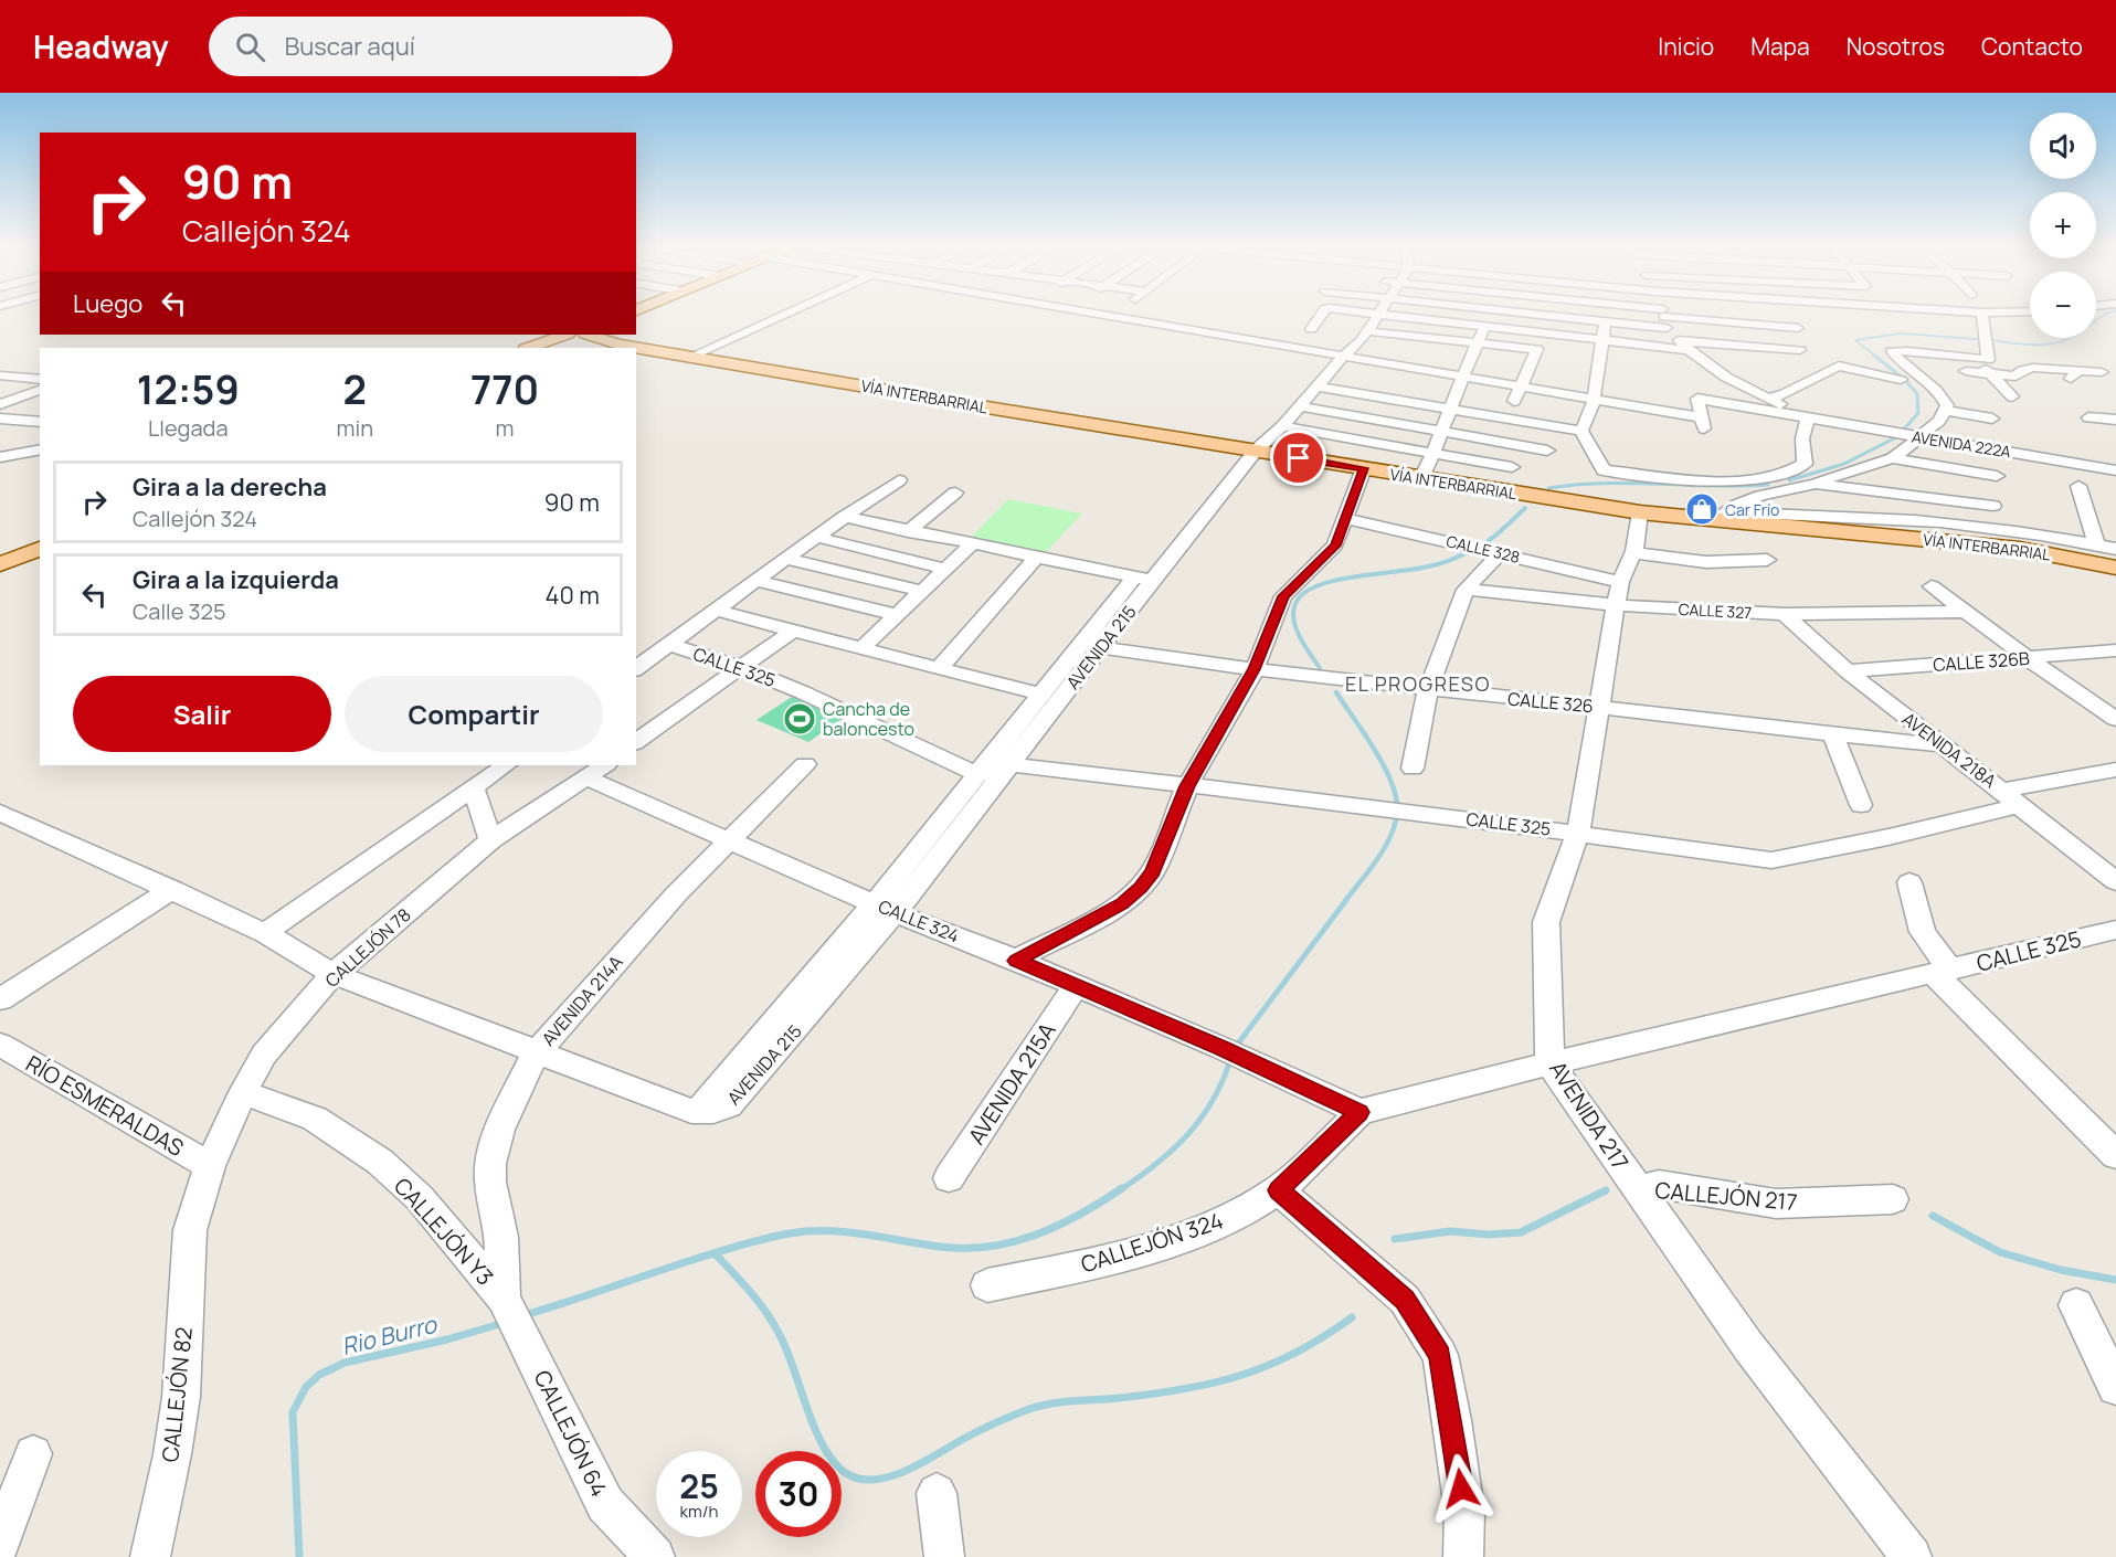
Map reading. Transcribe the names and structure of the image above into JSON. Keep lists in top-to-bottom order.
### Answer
{
  "streets": {
    "main road": ["VÍA INTERBARRIAL"],
    "street": [
      "AVENIDA 222A",
      "CALLE 328",
      "CALLE 327",
      "AVENIDA 215",
      "CALLE 326B",
      "CALLE 325",
      "CALLE 326",
      "AVENIDA 218A",
      "CALLE 324",
      "CALLEJÓN 78",
      "AVENIDA 214A",
      "AVENIDA 215A",
      "RÍO ESMERALDAS",
      "AVENIDA 217",
      "CALLEJÓN 217",
      "CALLEJÓN Y3",
      "CALLEJÓN 324",
      "CALLEJÓN 82",
      "CALLEJÓN 64"
    ]
  },
  "crossings": [
    ["VÍA INTERBARRIAL", "AVENIDA 215"],
    ["VÍA INTERBARRIAL", "AVENIDA 217"],
    ["CALLE 328", "AVENIDA 217"],
    ["CALLE 327", "AVENIDA 218A"],
    ["CALLE 327", "AVENIDA 217"],
    ["AVENIDA 215", "CALLE 325"],
    ["AVENIDA 215", "CALLE 326"],
    ["AVENIDA 215", "CALLE 324"],
    ["AVENIDA 215", "AVENIDA 214A"],
    ["CALLE 326B", "AVENIDA 218A"],
    ["CALLE 325", "AVENIDA 218A"],
    ["CALLE 325", "CALLE 324"],
    ["CALLE 325", "AVENIDA 217"],
    ["CALLE 325", "CALLEJÓN 324"],
    ["CALLE 326", "AVENIDA 218A"],
    ["CALLE 326", "AVENIDA 217"],
    ["CALLE 324", "CALLEJÓN 78"],
    ["CALLE 324", "AVENIDA 214A"],
    ["CALLE 324", "AVENIDA 215A"],
    ["CALLE 324", "CALLEJÓN 324"],
    ["CALLEJÓN 78", "RÍO ESMERALDAS"],
    ["CALLEJÓN 78", "CALLEJÓN Y3"],
    ["CALLEJÓN 78", "CALLEJÓN 82"],
    ["AVENIDA 214A", "CALLEJÓN Y3"],
    ["AVENIDA 214A", "CALLEJÓN 64"],
    ["AVENIDA 217", "CALLEJÓN 217"],
    ["CALLEJÓN Y3", "CALLEJÓN 64"]
  ],
  "districts": ["EL PROGRESO"],
  "water": ["Rio Burro"],
  "places": {
    "shop": ["Car Frío"],
    "sports": ["Cancha de baloncesto"]
  },
  "page": {
    "header": "Headway",
    "search": "Buscar aquí",
    "nav": [
      "Inicio",
      "Mapa",
      "Nosotros",
      "Contacto"
    ],
    "map_buttons": ["+", "−"],
    "turn": ["90 m", "Callejón 324"],
    "then": "Luego",
    "eta": [
      "12:59",
      "Llegada",
      "2",
      "min",
      "770",
      "m"
    ],
    "list": [
      {
        "name": "Gira a la derecha",
        "note": "Callejón 324",
        "value": "90 m"
      },
      {
        "name": "Gira a la izquierda",
        "note": "Calle 325",
        "value": "40 m"
      }
    ],
    "buttons": ["Salir", "Compartir"],
    "speed": "25 km/h",
    "limit": "30"
  }
}
